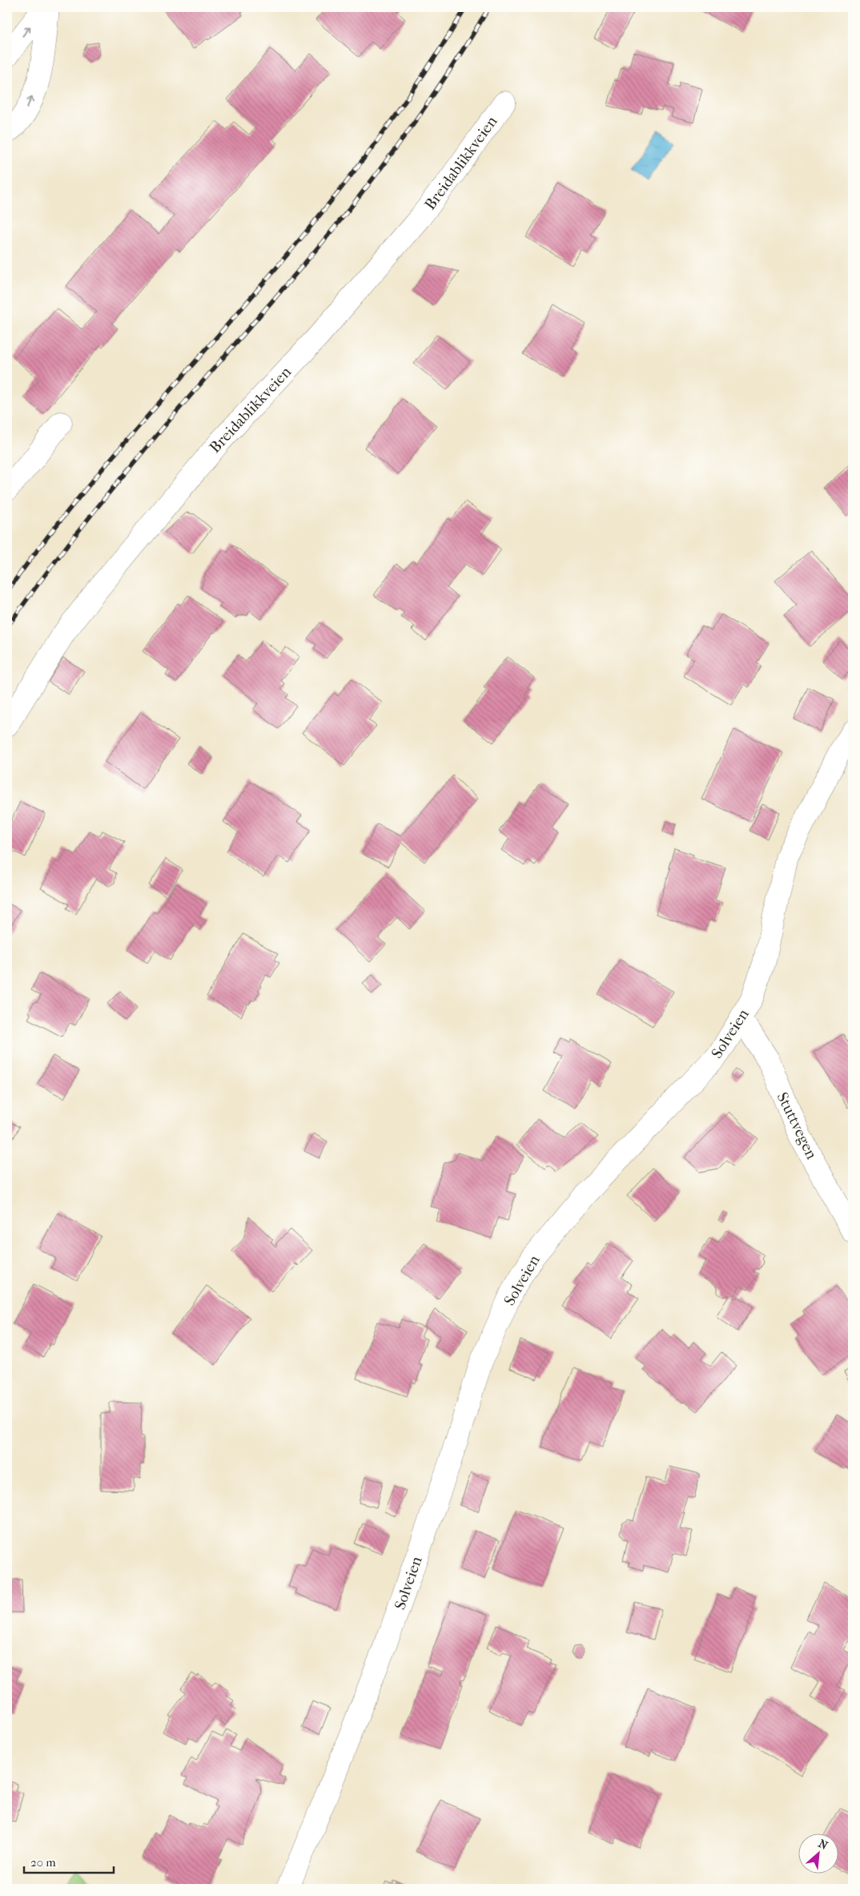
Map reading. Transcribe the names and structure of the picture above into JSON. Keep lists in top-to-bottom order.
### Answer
{
  "streets": {
    "main road": ["Breidablikkveien", "Solveien", "Stuttvegen"]
  },
  "crossings": [
    ["Solveien", "Stuttvegen"]
  ],
  "scale_bar": "20 m",
  "north": "top right"
}
